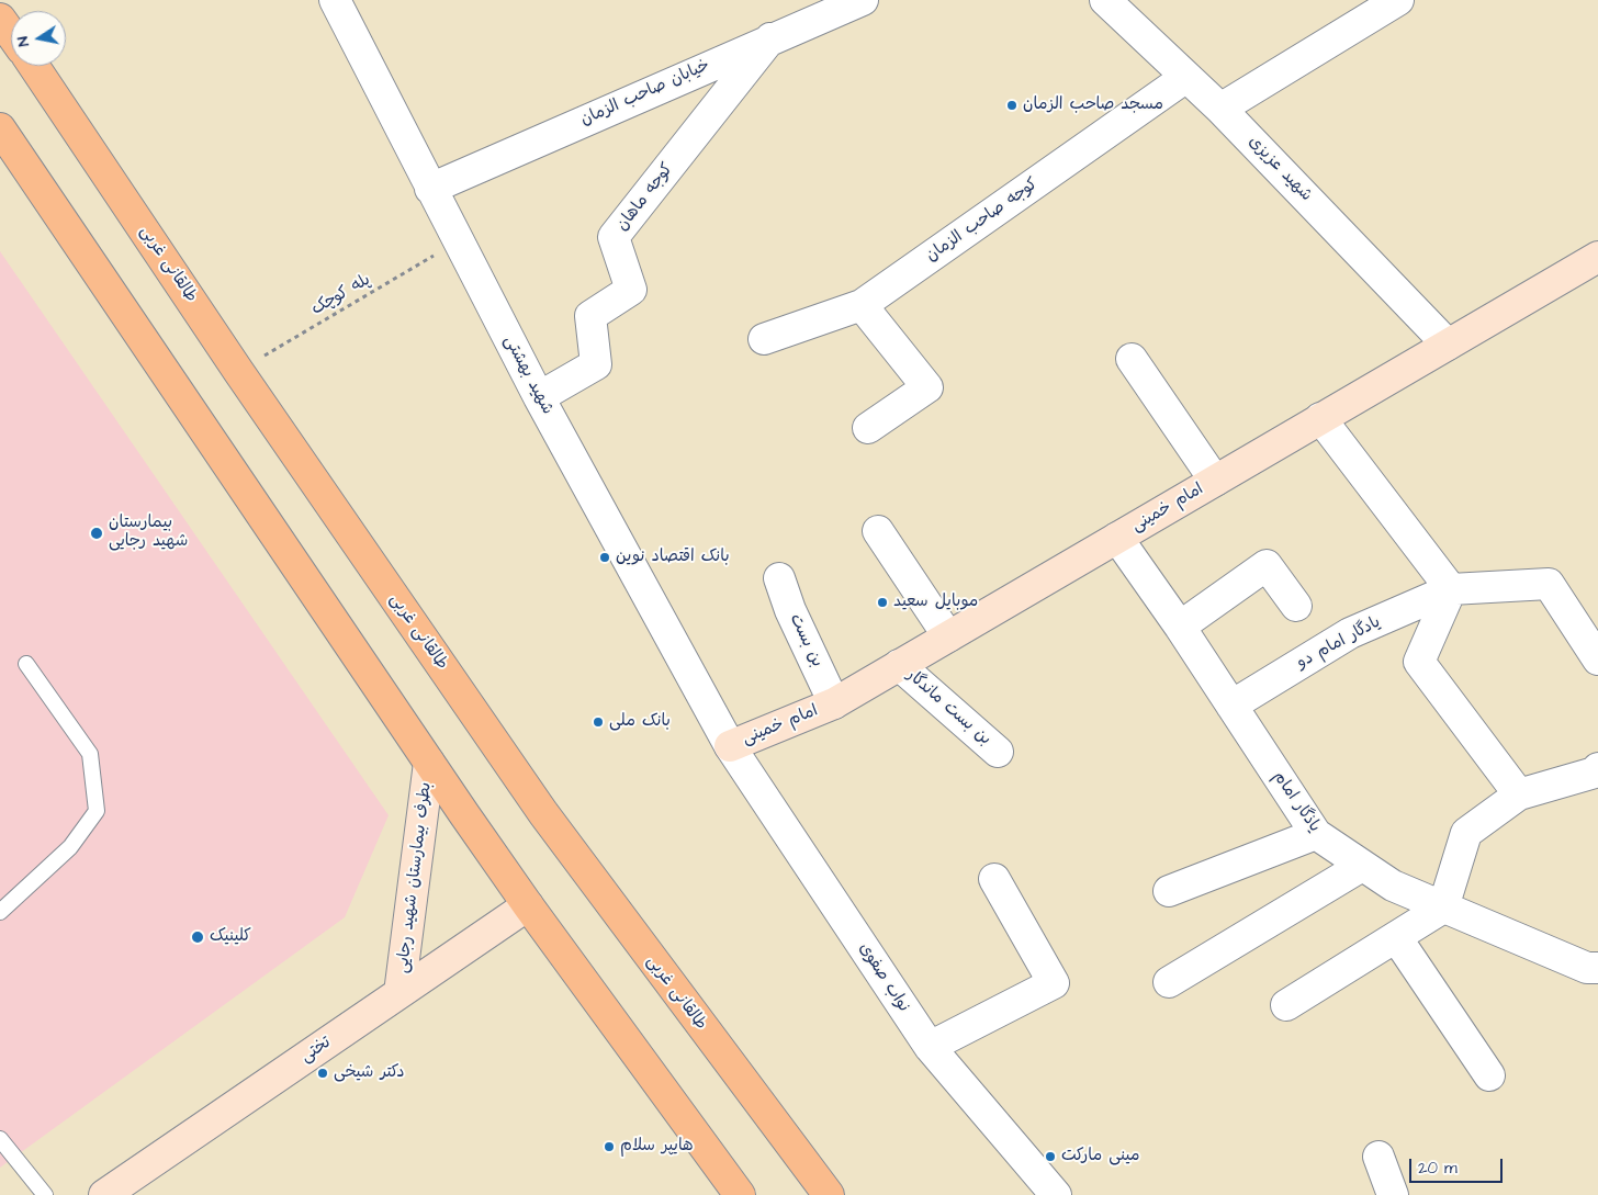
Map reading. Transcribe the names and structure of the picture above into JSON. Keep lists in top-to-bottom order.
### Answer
{
  "streets": {
    "main road": ["طالقانی غربی"],
    "street": [
      "خیابان صاحب الزمان",
      "شهید عزیزی",
      "کوجه ماهان",
      "کوجه صاحب الزمان",
      "شهید بهشتی",
      "امام خمینی",
      "بن بست",
      "یادگار امام دو",
      "بن بست ماندگار",
      "یاذگار امام",
      "بطرف بیمارستان شهید رجایی",
      "نواب صفوی",
      "تختی"
    ],
    "path": ["پله کوچک"]
  },
  "crossings": [
    ["خیابان صاحب الزمان", "کوجه ماهان"],
    ["خیابان صاحب الزمان", "شهید بهشتی"],
    ["شهید عزیزی", "کوجه صاحب الزمان"],
    ["شهید عزیزی", "امام خمینی"],
    ["کوجه ماهان", "شهید بهشتی"],
    ["طالقانی غربی", "پله کوچک"],
    ["پله کوچک", "شهید بهشتی"],
    ["شهید بهشتی", "امام خمینی"],
    ["شهید بهشتی", "نواب صفوی"],
    ["امام خمینی", "بن بست"],
    ["امام خمینی", "بن بست ماندگار"],
    ["امام خمینی", "یاذگار امام"],
    ["امام خمینی", "نواب صفوی"],
    ["یادگار امام دو", "یاذگار امام"],
    ["بطرف بیمارستان شهید رجایی", "تختی"]
  ],
  "places": [
    "مسجد صاحب الزمان",
    "بیمارستان شهید رجایی",
    "بانک اقتصاد نوین",
    "موبایل سعید",
    "بانک ملی",
    "کلینیک",
    "دکتر شیخی",
    "هایپر سلام",
    "مینی مارکت"
  ],
  "scale_bar": "20 m",
  "north": "left"
}
